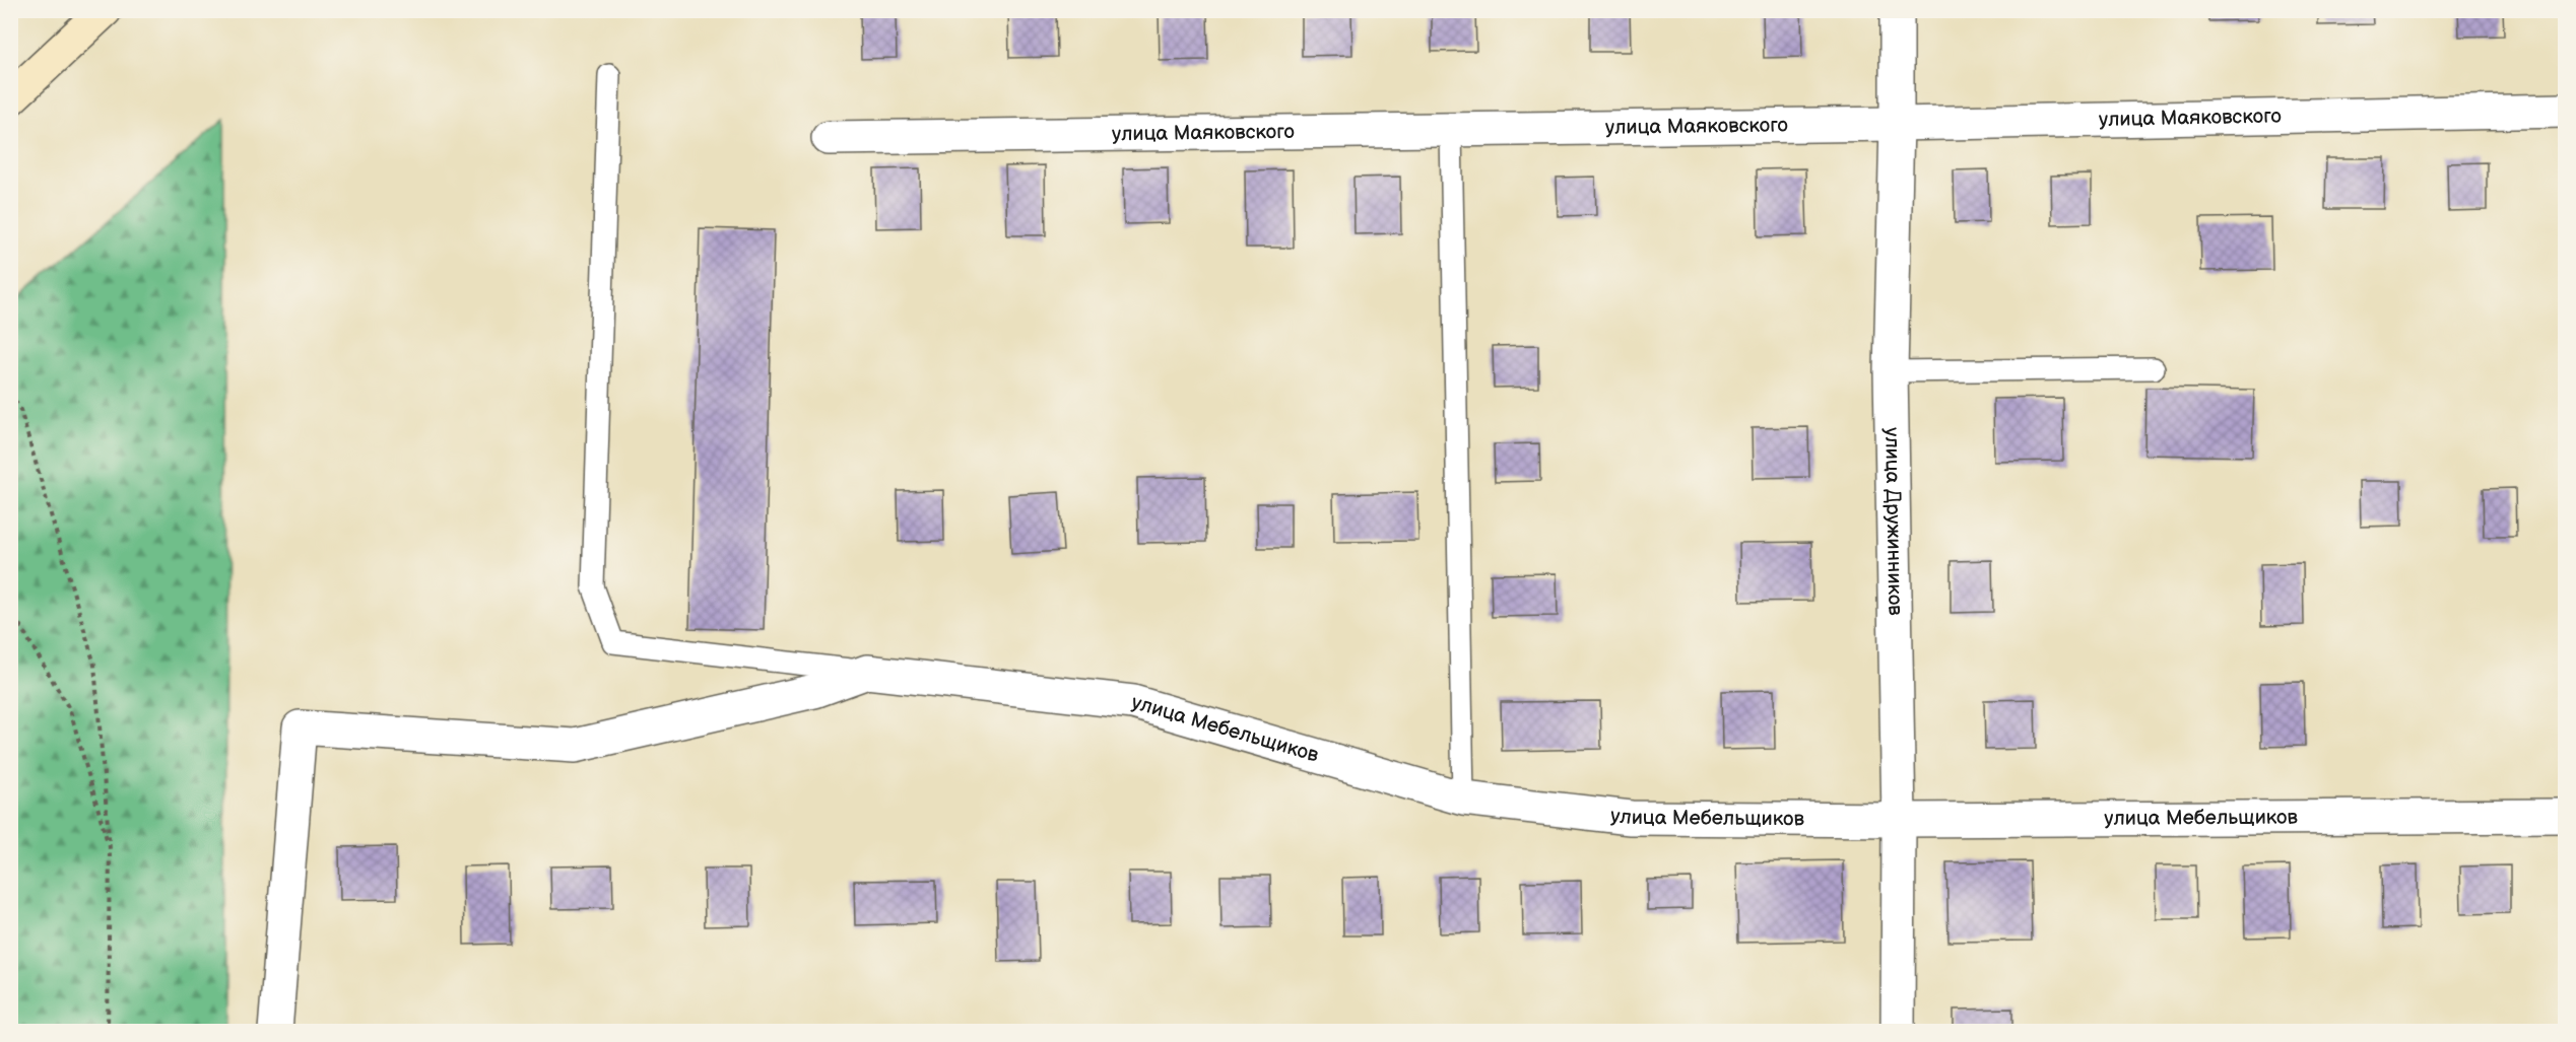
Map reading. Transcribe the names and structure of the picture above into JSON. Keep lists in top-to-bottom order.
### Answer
{
  "streets": {
    "street": ["улица Маяковского", "улица Дружинников", "улица Мебельщиков"]
  },
  "crossings": [
    ["улица Маяковского", "улица Дружинников"],
    ["улица Дружинников", "улица Мебельщиков"]
  ]
}
